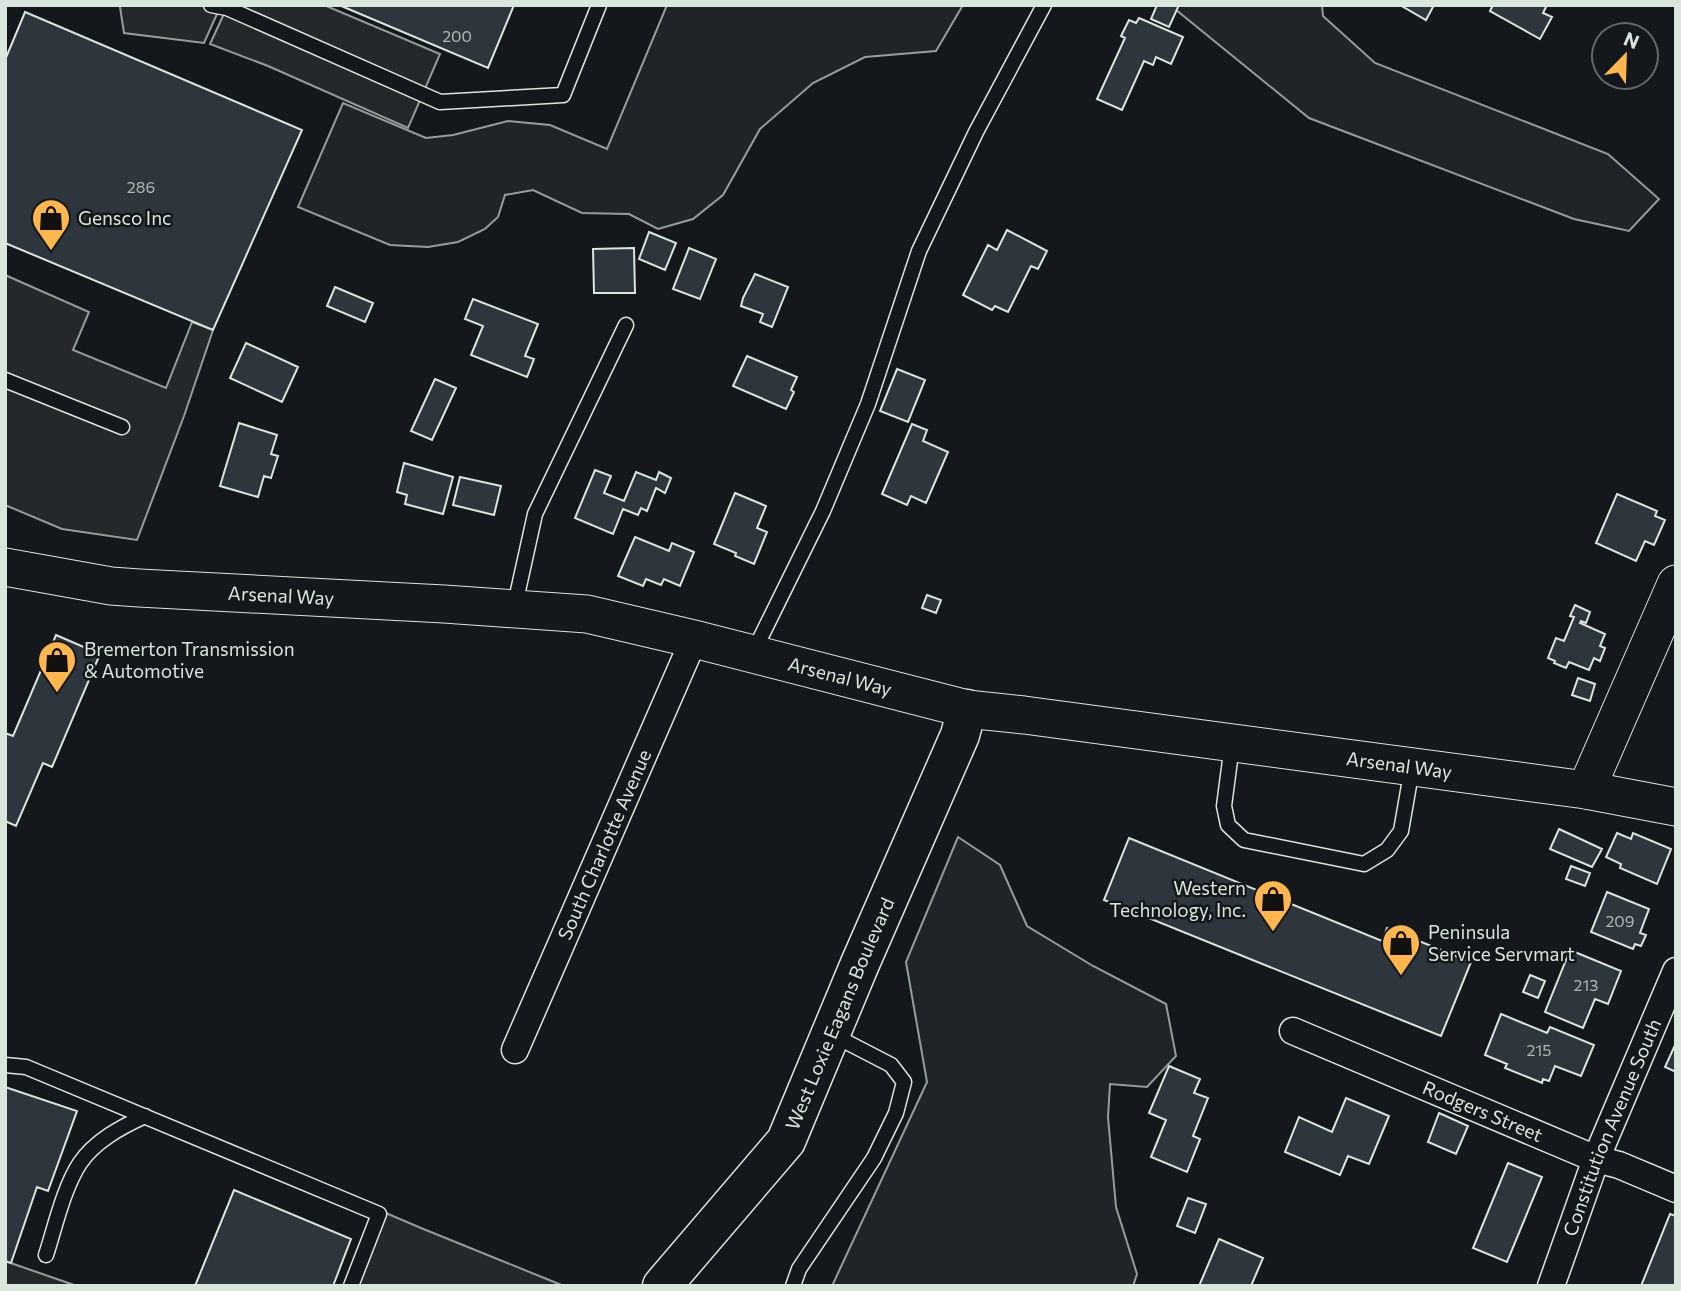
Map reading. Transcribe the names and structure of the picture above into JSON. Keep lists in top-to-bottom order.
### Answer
{
  "streets": {
    "main road": ["Arsenal Way", "West Loxie Eagans Boulevard"],
    "street": ["South Charlotte Avenue", "Rodgers Street", "Constitution Avenue South"]
  },
  "crossings": [
    ["Arsenal Way", "South Charlotte Avenue"],
    ["Arsenal Way", "West Loxie Eagans Boulevard"],
    ["Rodgers Street", "Constitution Avenue South"]
  ],
  "places": {
    "shop": [
      "Gensco Inc",
      "Bremerton Transmission & Automotive",
      "Western Technology, Inc.",
      "Peninsula Service Servmart"
    ]
  },
  "house_numbers": [
    "200",
    "286",
    "209",
    "213",
    "215"
  ],
  "north": "top right"
}
